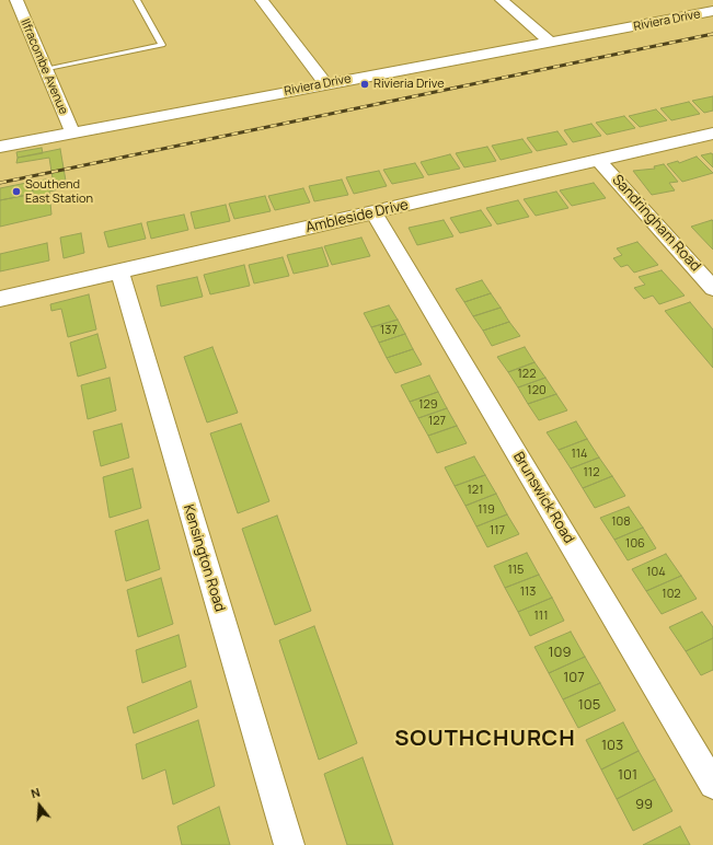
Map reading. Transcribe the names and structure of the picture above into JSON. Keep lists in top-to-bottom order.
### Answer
{
  "streets": {
    "street": [
      "Riviera Drive",
      "Ilfracombe Avenue",
      "Ambleside Drive",
      "Sandringham Road",
      "Brunswick Road",
      "Kensington Road"
    ]
  },
  "crossings": [
    ["Riviera Drive", "Ilfracombe Avenue"],
    ["Ambleside Drive", "Sandringham Road"],
    ["Ambleside Drive", "Brunswick Road"],
    ["Ambleside Drive", "Kensington Road"]
  ],
  "districts": ["SOUTHCHURCH"],
  "places": ["Rivieria Drive", "Southend East Station"],
  "house_numbers": [
    "137",
    "122",
    "120",
    "129",
    "127",
    "114",
    "112",
    "121",
    "119",
    "108",
    "117",
    "106",
    "115",
    "104",
    "113",
    "102",
    "111",
    "109",
    "107",
    "105",
    "103",
    "101",
    "99"
  ],
  "north": "top"
}
